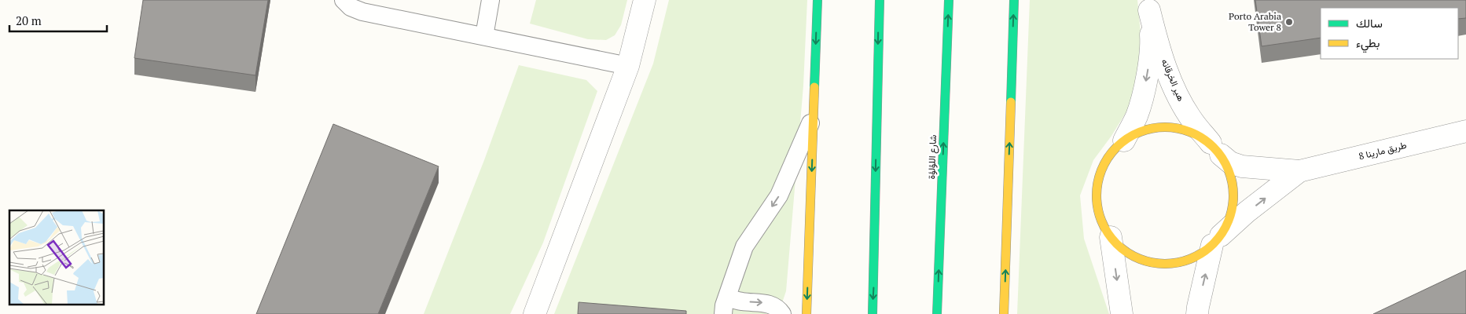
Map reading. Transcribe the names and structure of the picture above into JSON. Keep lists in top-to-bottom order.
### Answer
{
  "streets": {
    "main road": ["شارع اللؤلؤة"],
    "street": ["هير الخرقانه", "طريق مارينا 8"]
  },
  "crossings": [
    ["هير الخرقانه", "طريق مارينا 8"]
  ],
  "one_way": ["هير الخرقانه"],
  "places": ["Porto Arabia Tower 8"],
  "legend": ["سالك", "بطيء"],
  "scale_bar": "20 m"
}
